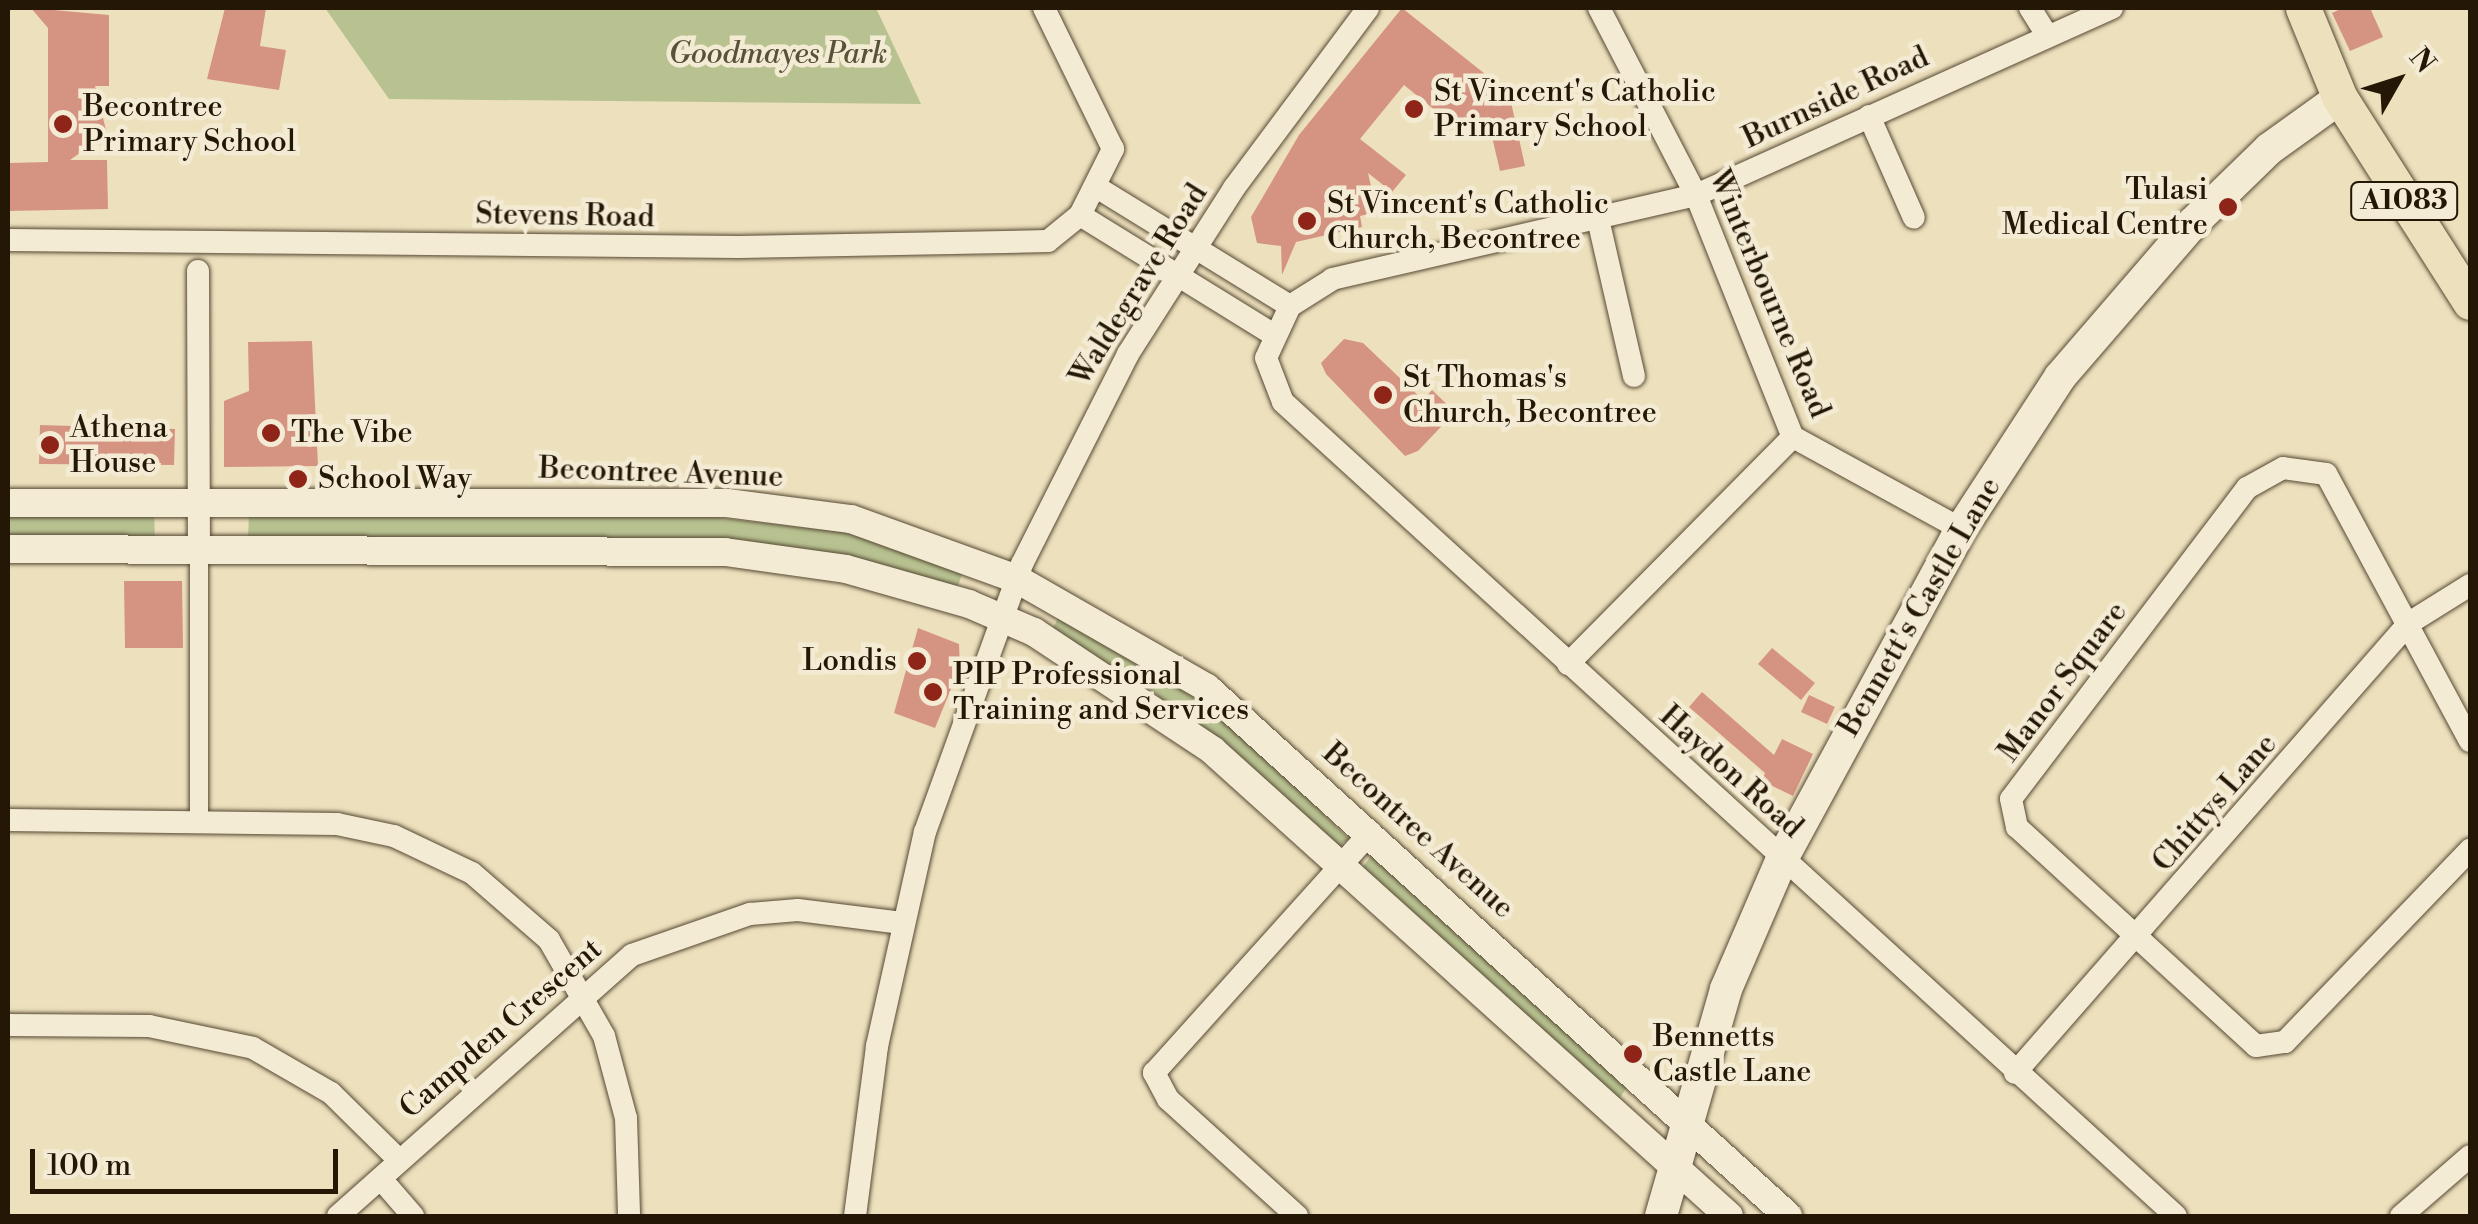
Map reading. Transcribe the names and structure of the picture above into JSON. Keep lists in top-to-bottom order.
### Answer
{
  "streets": {
    "main road": ["A1083", "Bennett's Castle Lane"],
    "street": [
      "Burnside Road",
      "Stevens Road",
      "Waldegrave Road",
      "Winterbourne Road",
      "Becontree Avenue",
      "Manor Square",
      "Haydon Road",
      "Chittys Lane",
      "Campden Crescent"
    ]
  },
  "crossings": [
    ["Burnside Road", "Winterbourne Road"],
    ["Burnside Road", "Haydon Road"],
    ["A1083", "Bennett's Castle Lane"],
    ["Waldegrave Road", "Becontree Avenue"],
    ["Waldegrave Road", "Campden Crescent"],
    ["Winterbourne Road", "Bennett's Castle Lane"],
    ["Becontree Avenue", "Bennett's Castle Lane"],
    ["Bennett's Castle Lane", "Haydon Road"],
    ["Manor Square", "Chittys Lane"],
    ["Haydon Road", "Chittys Lane"]
  ],
  "parks": ["Goodmayes Park"],
  "places": [
    "St Vincent's Catholic Primary School",
    "Becontree Primary School",
    "Tulasi Medical Centre",
    "St Vincent's Catholic Church, Becontree",
    "St Thomas's Church, Becontree",
    "The Vibe",
    "Athena House",
    "School Way",
    "Londis",
    "PIP Professional Training and Services",
    "Bennetts Castle Lane"
  ],
  "scale_bar": "100 m",
  "north": "top right"
}
